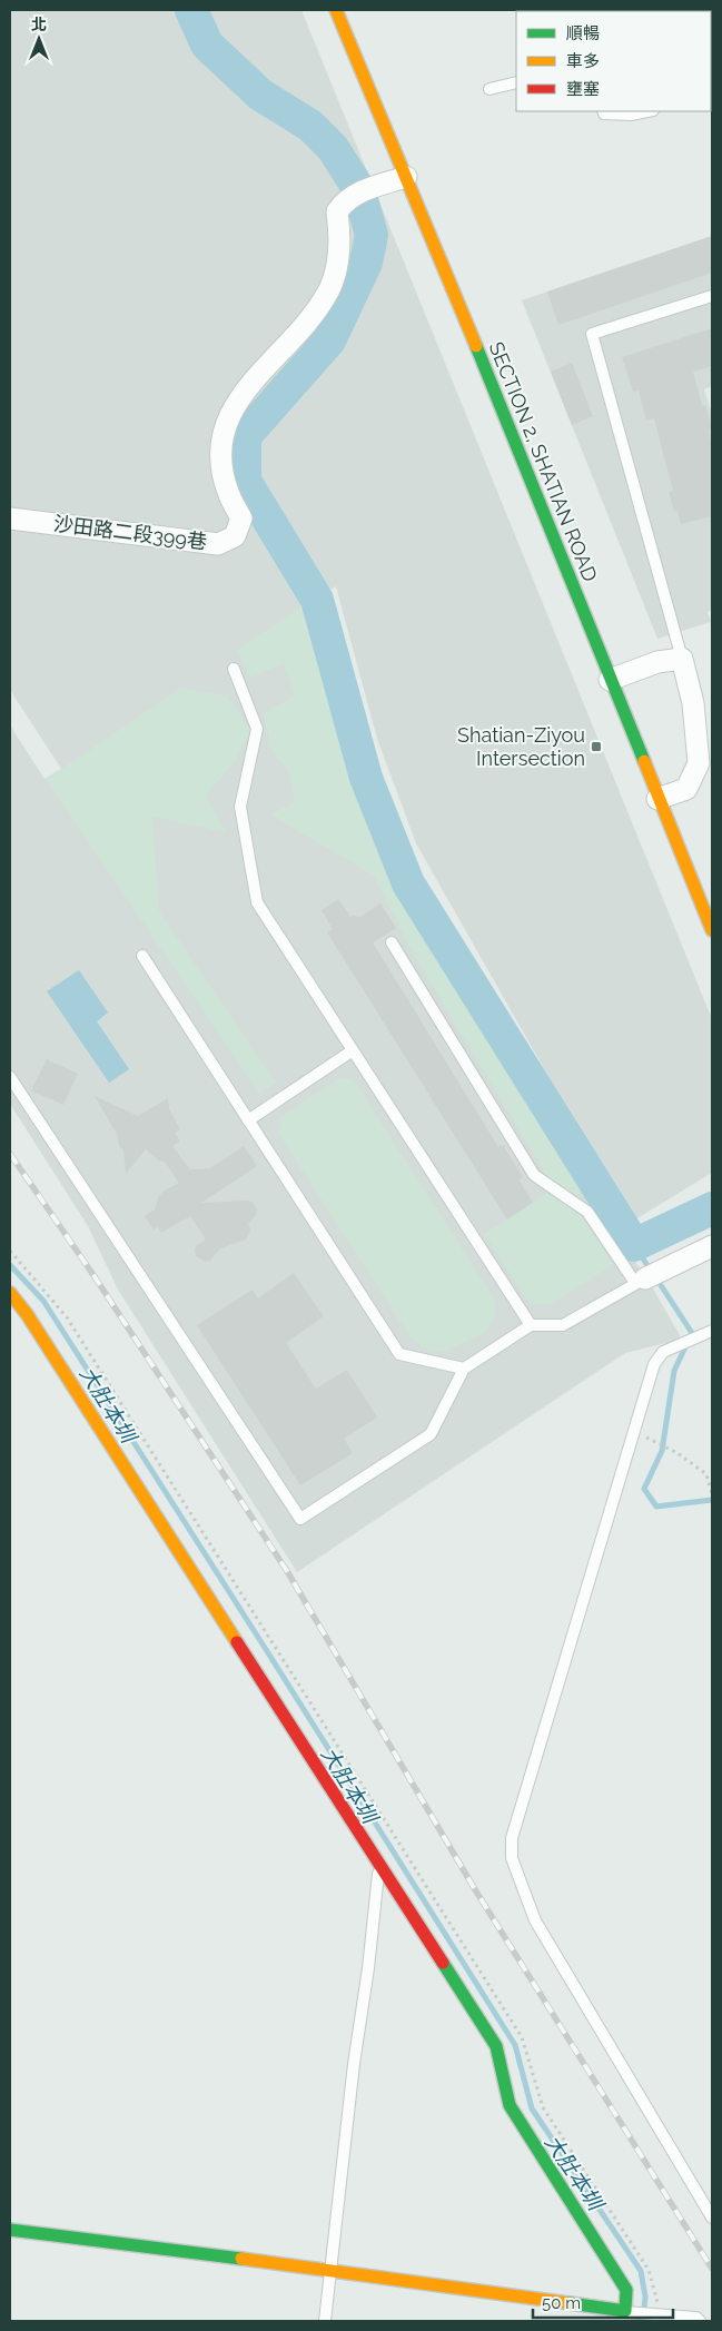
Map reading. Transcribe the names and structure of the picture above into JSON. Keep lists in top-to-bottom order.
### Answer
{
  "streets": {
    "street": ["SECTION 2, SHATIAN ROAD", "沙田路二段399巷"]
  },
  "crossings": [
    ["SECTION 2, SHATIAN ROAD", "沙田路二段399巷"]
  ],
  "water": ["大肚本圳"],
  "places": {
    "transit": ["Shatian-Ziyou Intersection"]
  },
  "legend": ["順暢", "車多", "壅塞"],
  "scale_bar": "50 m",
  "north": "top"
}
